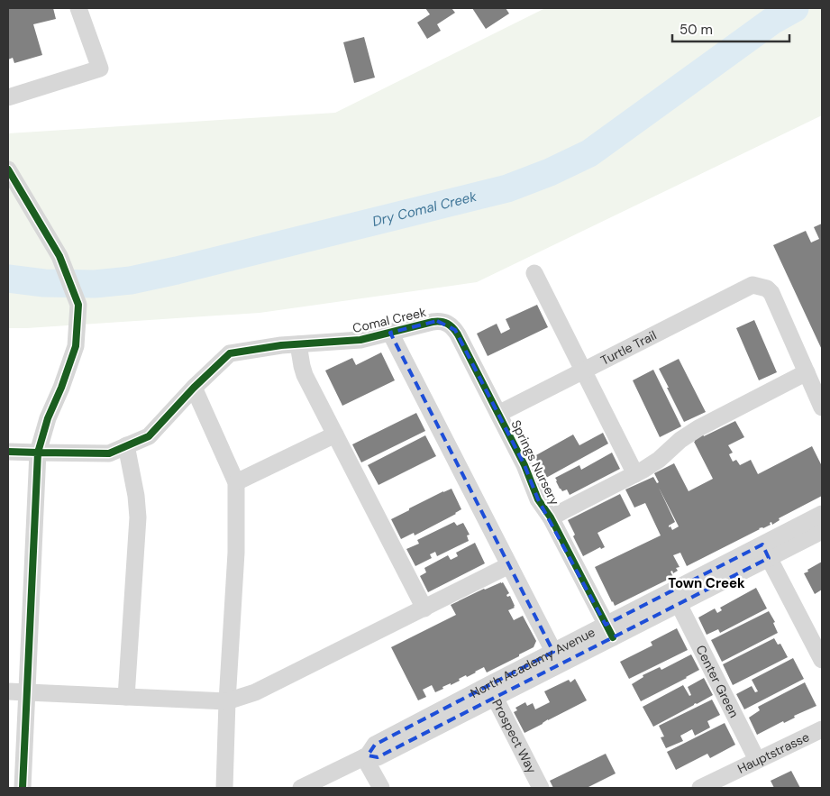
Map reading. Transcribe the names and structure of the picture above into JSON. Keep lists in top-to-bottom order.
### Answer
{
  "streets": {
    "street": [
      "Comal Creek",
      "Turtle Trail",
      "Springs Nursery",
      "North Academy Avenue",
      "Center Green",
      "Prospect Way",
      "Hauptstrasse"
    ]
  },
  "crossings": [
    ["Comal Creek", "Springs Nursery"],
    ["Turtle Trail", "Springs Nursery"],
    ["Springs Nursery", "North Academy Avenue"],
    ["North Academy Avenue", "Center Green"],
    ["North Academy Avenue", "Prospect Way"],
    ["Center Green", "Hauptstrasse"]
  ],
  "districts": ["Town Creek"],
  "water": ["Dry Comal Creek"],
  "scale_bar": "50 m"
}
